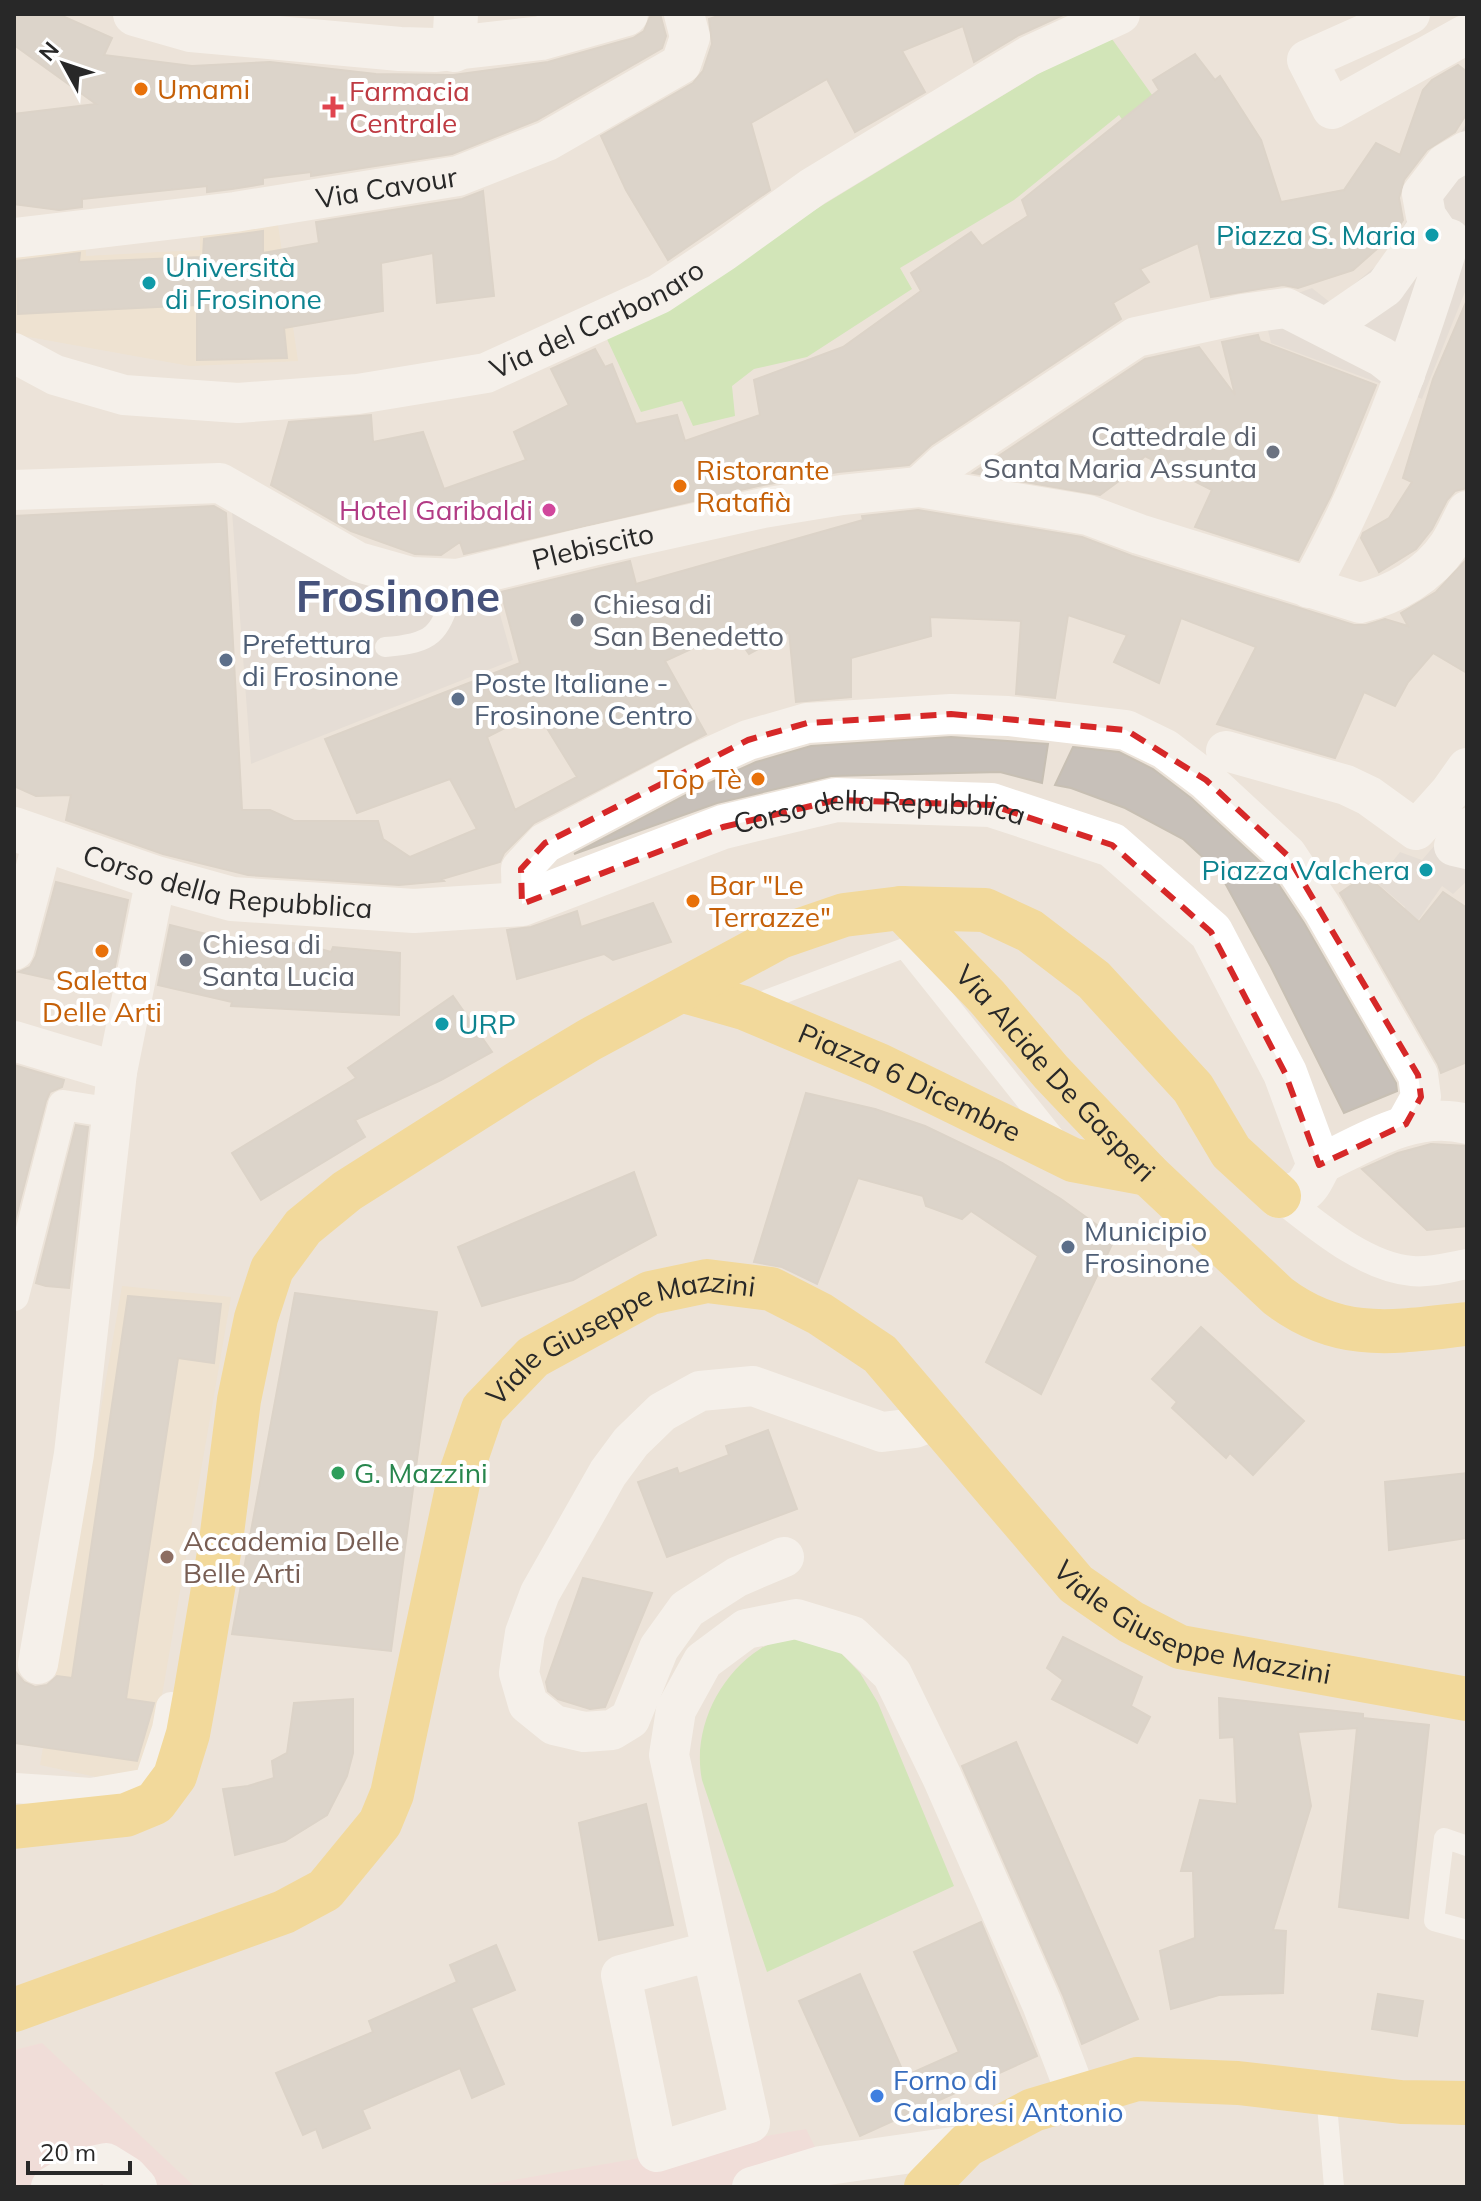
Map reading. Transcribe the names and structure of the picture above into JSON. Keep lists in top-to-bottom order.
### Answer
{
  "streets": {
    "main road": [
      "Corso della Repubblica",
      "Via Alcide De Gasperi",
      "Piazza 6 Dicembre",
      "Viale Giuseppe Mazzini"
    ],
    "street": ["Via Cavour", "Via del Carbonaro", "Plebiscito"]
  },
  "crossings": [
    ["Via Alcide De Gasperi", "Piazza 6 Dicembre"]
  ],
  "districts": ["Frosinone"],
  "places": {
    "other": [
      "Umami",
      "Piazza S. Maria",
      "Università di Frosinone",
      "Cattedrale di Santa Maria Assunta",
      "Ristorante Ratafià",
      "Hotel Garibaldi",
      "Chiesa di San Benedetto",
      "Prefettura di Frosinone",
      "Poste Italiane - Frosinone Centro",
      "Top Tè",
      "Piazza Valchera",
      "Bar \"Le Terrazze\"",
      "Saletta Delle Arti",
      "Chiesa di Santa Lucia",
      "URP",
      "Municipio Frosinone",
      "G. Mazzini",
      "Accademia Delle Belle Arti",
      "Forno di Calabresi Antonio"
    ],
    "health": ["Farmacia Centrale"]
  },
  "scale_bar": "20 m",
  "north": "top left"
}
